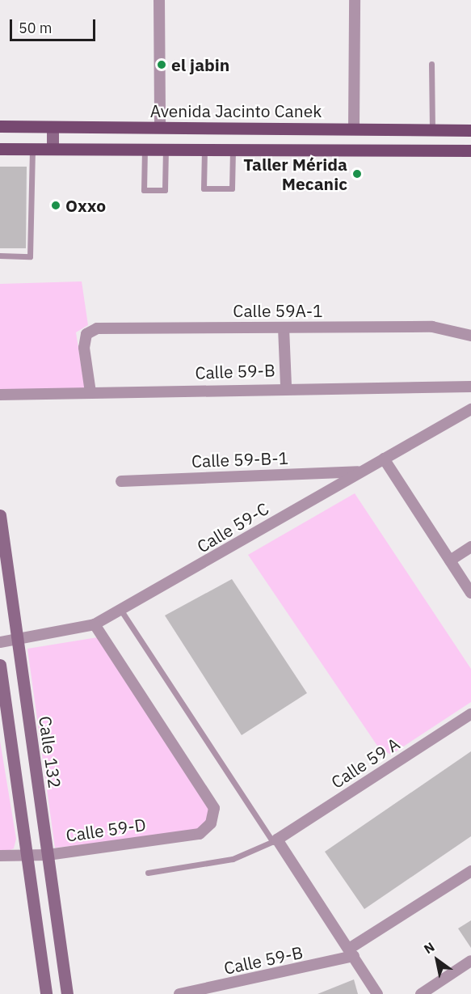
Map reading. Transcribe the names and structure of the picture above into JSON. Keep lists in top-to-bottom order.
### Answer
{
  "streets": {
    "main road": ["Avenida Jacinto Canek"],
    "street": [
      "Calle 59A-1",
      "Calle 59-B",
      "Calle 59-B-1",
      "Calle 59-C",
      "Calle 132",
      "Calle 59 A",
      "Calle 59-D"
    ]
  },
  "crossings": [
    ["Calle 59A-1", "Calle 59-B"],
    ["Calle 59-B-1", "Calle 59-C"],
    ["Calle 59-C", "Calle 132"],
    ["Calle 59-C", "Calle 59-D"],
    ["Calle 132", "Calle 59-D"]
  ],
  "places": ["el jabin", "Taller Mérida Mecanic", "Oxxo"],
  "scale_bar": "50 m",
  "north": "top left"
}
